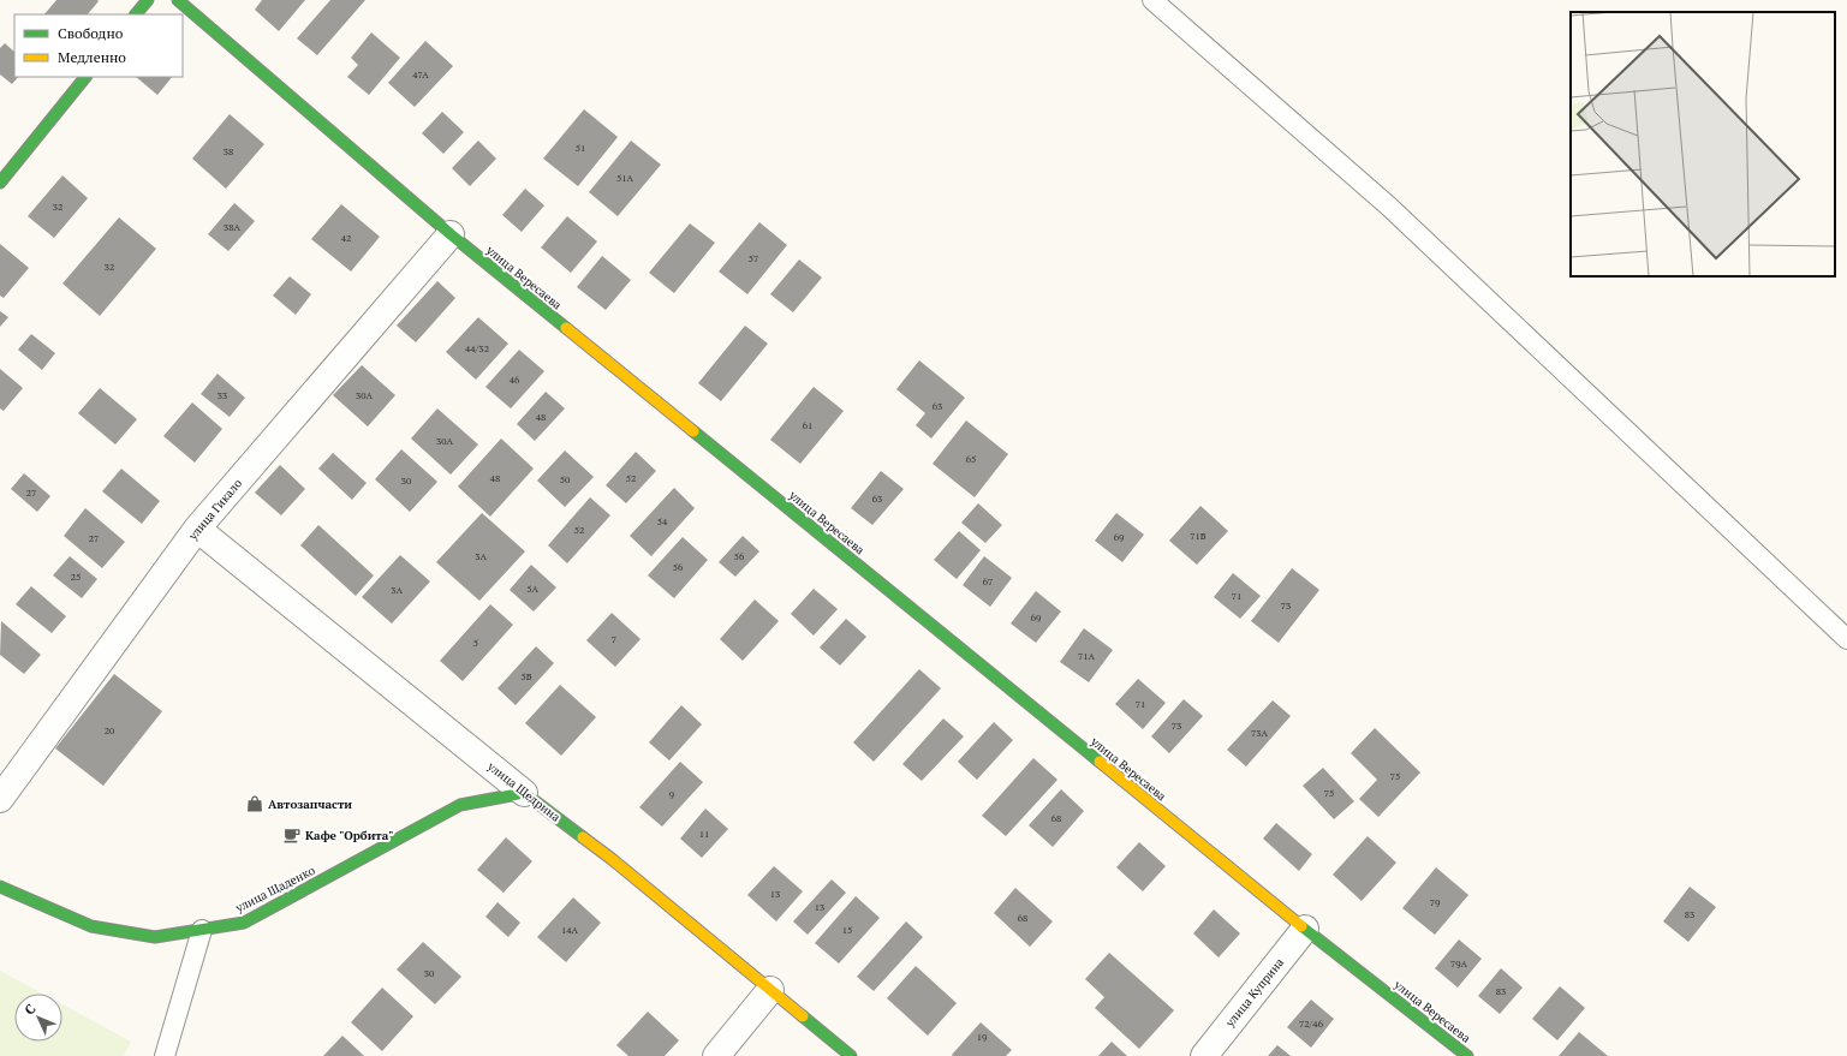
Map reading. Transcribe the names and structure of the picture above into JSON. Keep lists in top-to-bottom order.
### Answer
{
  "streets": {
    "main road": ["улица Вересаева", "улица Щедрина", "улица Щаденко"],
    "street": ["улица Гикало", "улица Куприна"]
  },
  "crossings": [
    ["улица Вересаева", "улица Гикало"],
    ["улица Вересаева", "улица Куприна"],
    ["улица Гикало", "улица Щедрина"],
    ["улица Щедрина", "улица Щаденко"]
  ],
  "places": {
    "shop": ["Автозапчасти"],
    "cafe": ["Кафе \"Орбита\""]
  },
  "house_numbers": [
    "47А",
    "51",
    "38",
    "51А",
    "32",
    "38А",
    "42",
    "57",
    "32",
    "44/32",
    "46",
    "33",
    "30А",
    "63",
    "48",
    "61",
    "30А",
    "65",
    "48",
    "52",
    "50",
    "30",
    "27",
    "63",
    "54",
    "52",
    "71Б",
    "69",
    "27",
    "3А",
    "56",
    "56",
    "25",
    "67",
    "5А",
    "3А",
    "71",
    "73",
    "69",
    "7",
    "5",
    "71А",
    "5Б",
    "71",
    "73",
    "20",
    "73А",
    "75",
    "75",
    "9",
    "68",
    "11",
    "13",
    "79",
    "13",
    "83",
    "68",
    "14А",
    "15",
    "79А",
    "30",
    "83",
    "72/46",
    "19"
  ],
  "legend": ["Свободно", "Медленно"],
  "north": "top left"
}
